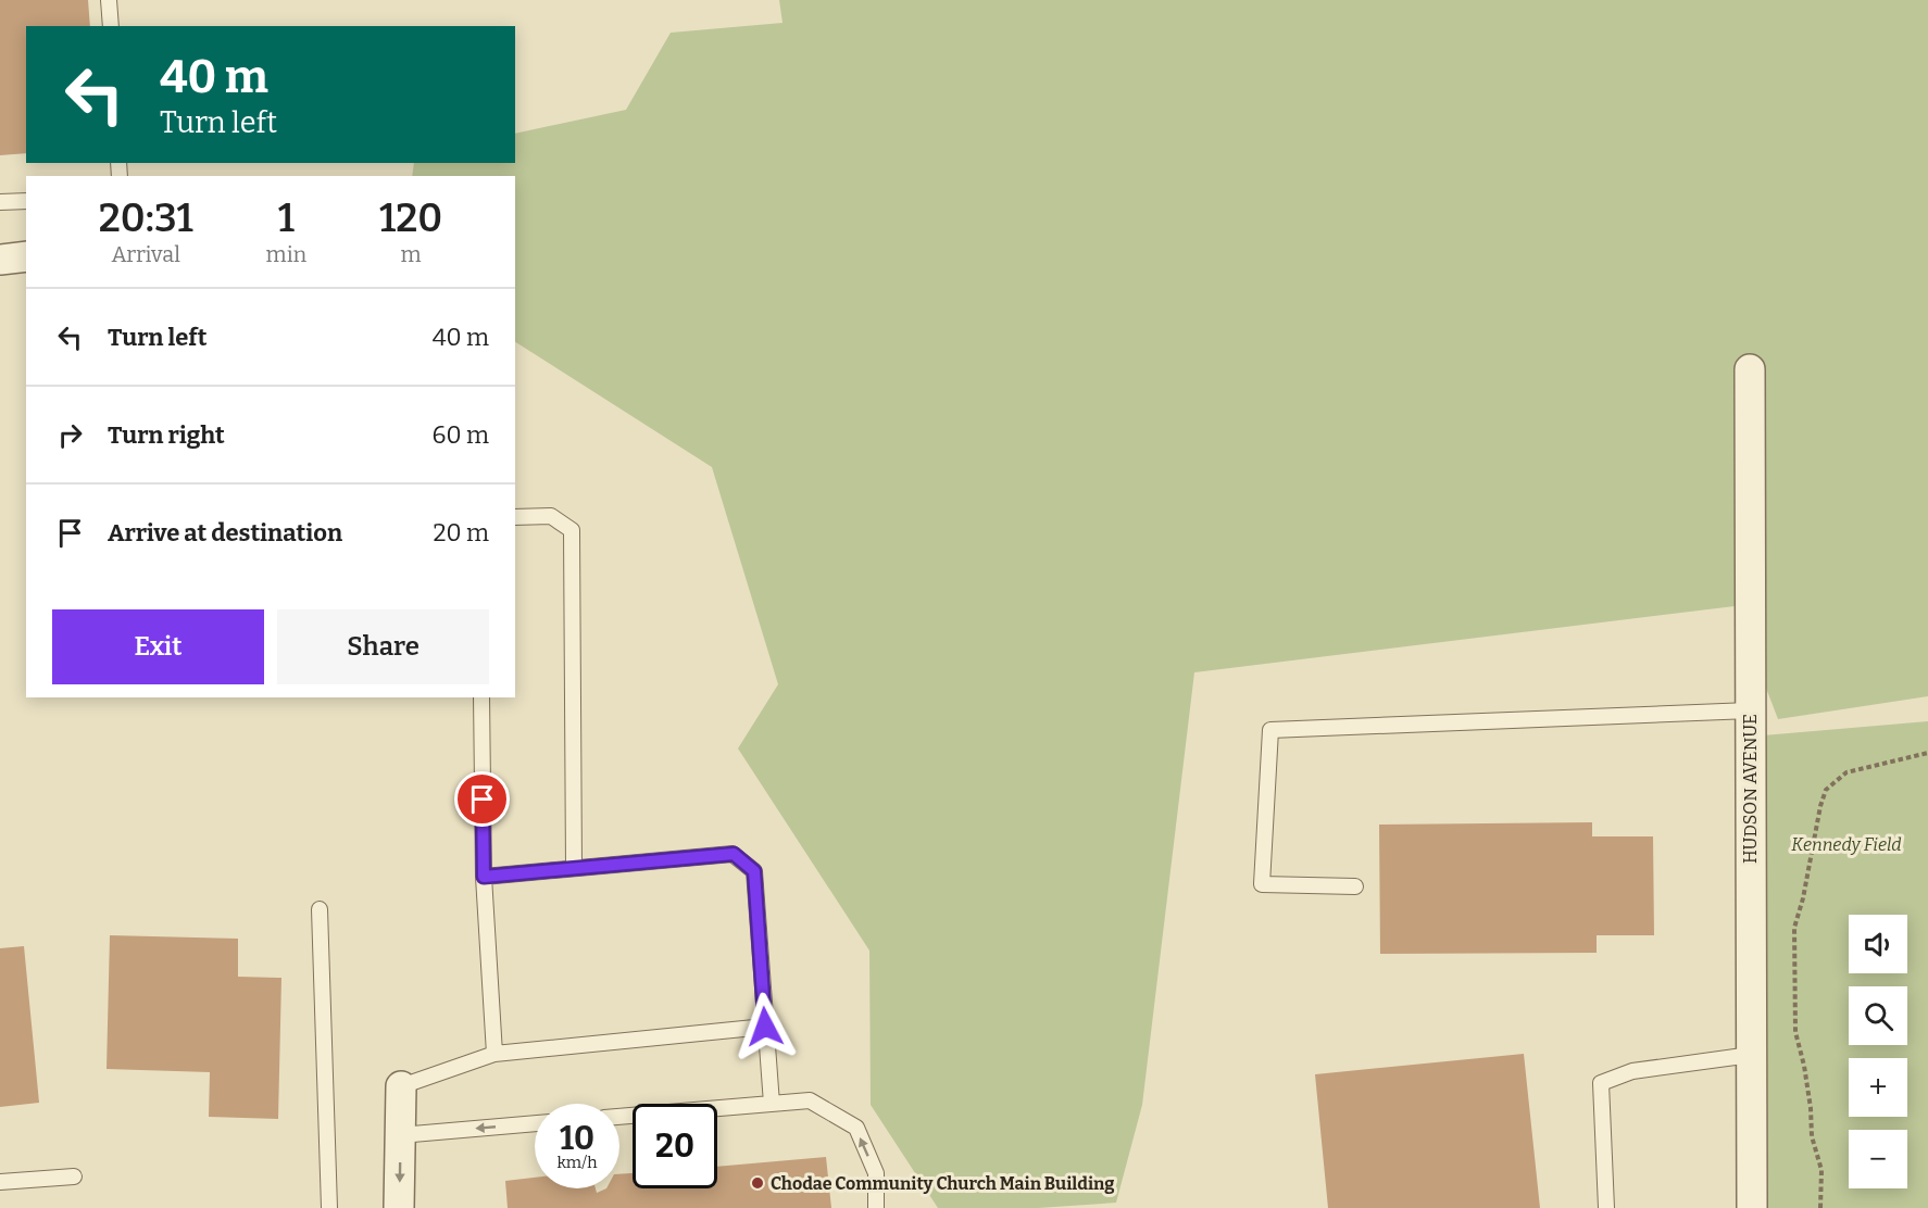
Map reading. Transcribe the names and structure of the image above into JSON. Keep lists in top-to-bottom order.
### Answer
{
  "streets": {
    "street": ["HUDSON AVENUE"]
  },
  "parks": ["Kennedy Field"],
  "places": ["Chodae Community Church Main Building"],
  "page": {
    "turn": ["40 m", "Turn left"],
    "eta": [
      "20:31",
      "Arrival",
      "1",
      "min",
      "120",
      "m"
    ],
    "list": [
      {
        "name": "Turn left",
        "value": "40 m"
      },
      {
        "name": "Turn right",
        "value": "60 m"
      },
      {
        "name": "Arrive at destination",
        "value": "20 m"
      }
    ],
    "buttons": ["Exit", "Share"],
    "map_buttons": ["+", "−"],
    "speed": "10 km/h",
    "limit": "20"
  }
}
